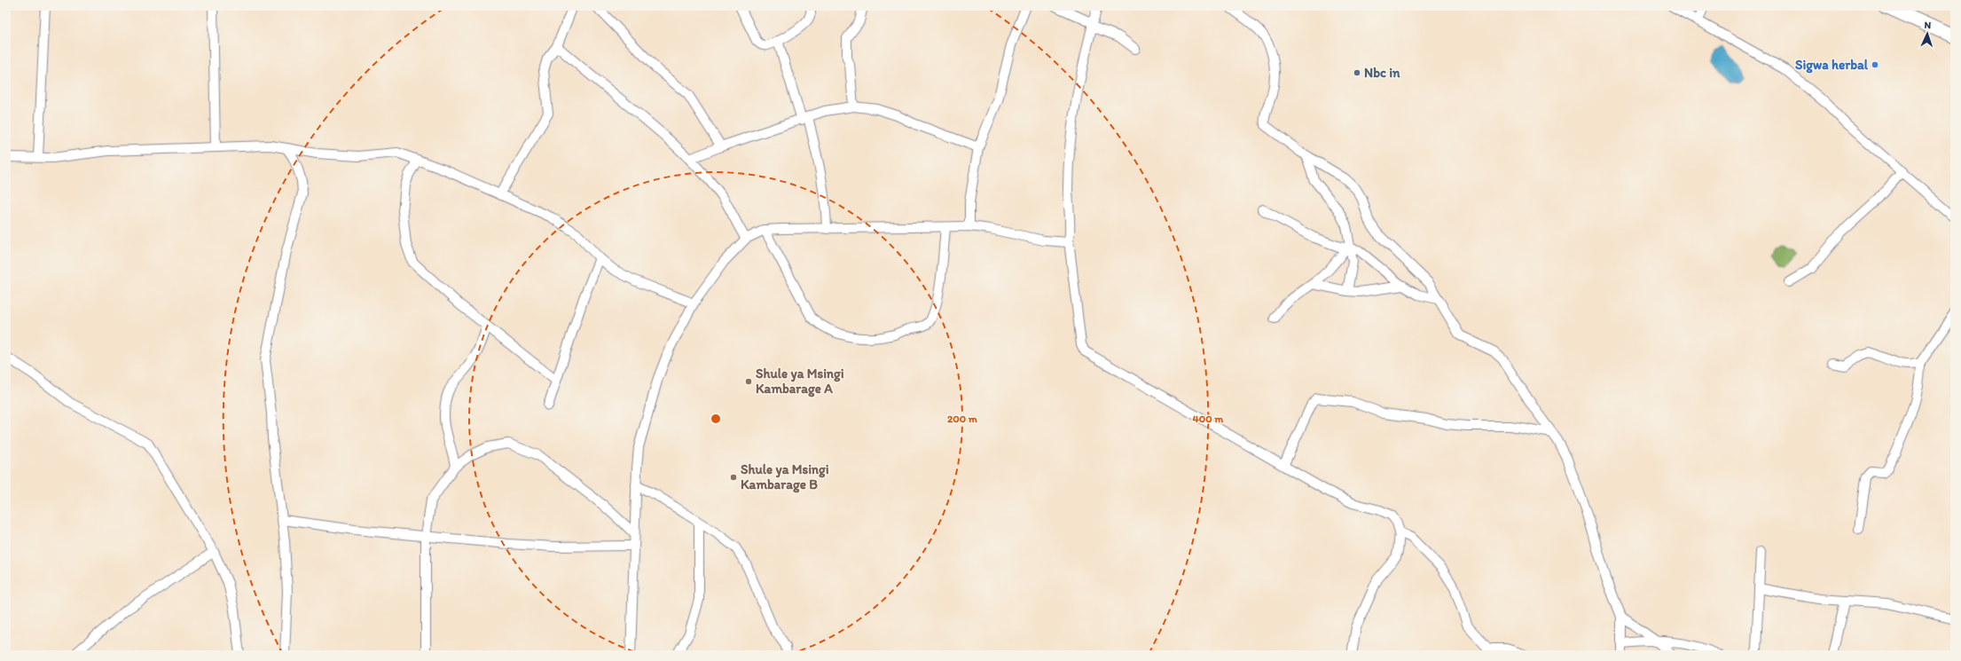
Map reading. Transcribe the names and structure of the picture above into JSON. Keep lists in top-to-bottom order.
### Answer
{
  "places": [
    "Sigwa herbal",
    "Nbc in",
    "Shule ya Msingi Kambarage A",
    "Shule ya Msingi Kambarage B"
  ],
  "north": "top",
  "rings": ["200 m", "400 m"]
}
